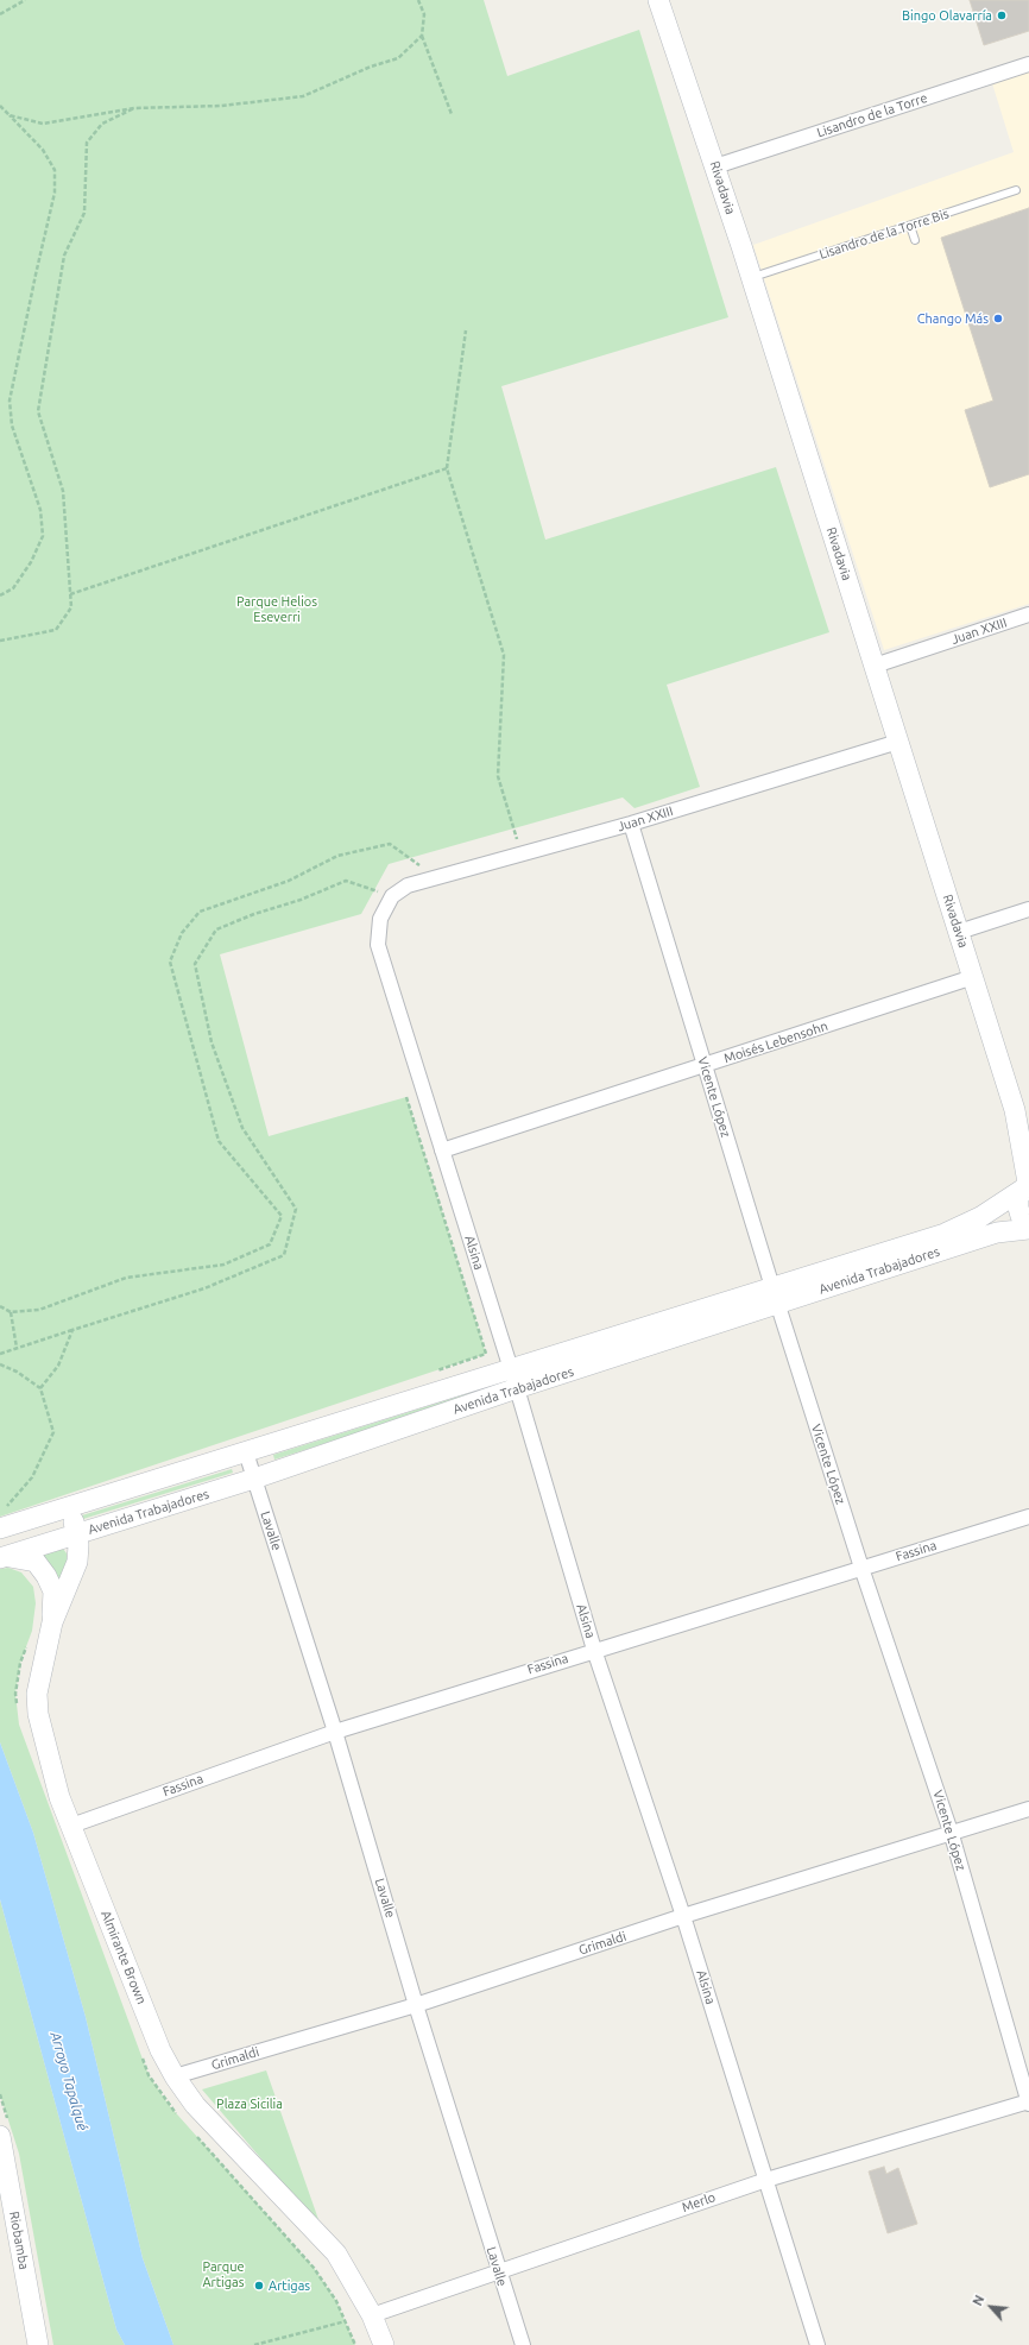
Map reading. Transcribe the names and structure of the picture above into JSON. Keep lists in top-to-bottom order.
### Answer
{
  "streets": {
    "main road": [
      "Rivadavia",
      "Avenida Trabajadores",
      "Almirante Brown",
      "Riobamba"
    ],
    "street": [
      "Lisandro de la Torre",
      "Juan XXIII",
      "Moisés Lebensohn",
      "Vicente López",
      "Alsina",
      "Lavalle",
      "Fassina",
      "Grimaldi",
      "Merlo"
    ],
    "lane": ["Lisandro de la Torre Bis"]
  },
  "crossings": [
    ["Lisandro de la Torre", "Rivadavia"],
    ["Rivadavia", "Lisandro de la Torre Bis"],
    ["Rivadavia", "Juan XXIII"],
    ["Rivadavia", "Moisés Lebensohn"],
    ["Rivadavia", "Avenida Trabajadores"],
    ["Juan XXIII", "Vicente López"],
    ["Juan XXIII", "Alsina"],
    ["Moisés Lebensohn", "Vicente López"],
    ["Moisés Lebensohn", "Alsina"],
    ["Vicente López", "Avenida Trabajadores"],
    ["Vicente López", "Fassina"],
    ["Vicente López", "Grimaldi"],
    ["Vicente López", "Merlo"],
    ["Alsina", "Avenida Trabajadores"],
    ["Alsina", "Fassina"],
    ["Alsina", "Grimaldi"],
    ["Alsina", "Merlo"],
    ["Avenida Trabajadores", "Lavalle"],
    ["Avenida Trabajadores", "Almirante Brown"],
    ["Lavalle", "Fassina"],
    ["Lavalle", "Grimaldi"],
    ["Lavalle", "Merlo"],
    ["Fassina", "Almirante Brown"],
    ["Grimaldi", "Almirante Brown"],
    ["Almirante Brown", "Merlo"]
  ],
  "water": ["Arroyo Tapalqué"],
  "parks": ["Parque Helios Eseverri", "Plaza Sicilia", "Parque Artigas"],
  "places": ["Bingo Olavarría", "Chango Más", "Artigas"],
  "north": "top left"
}
